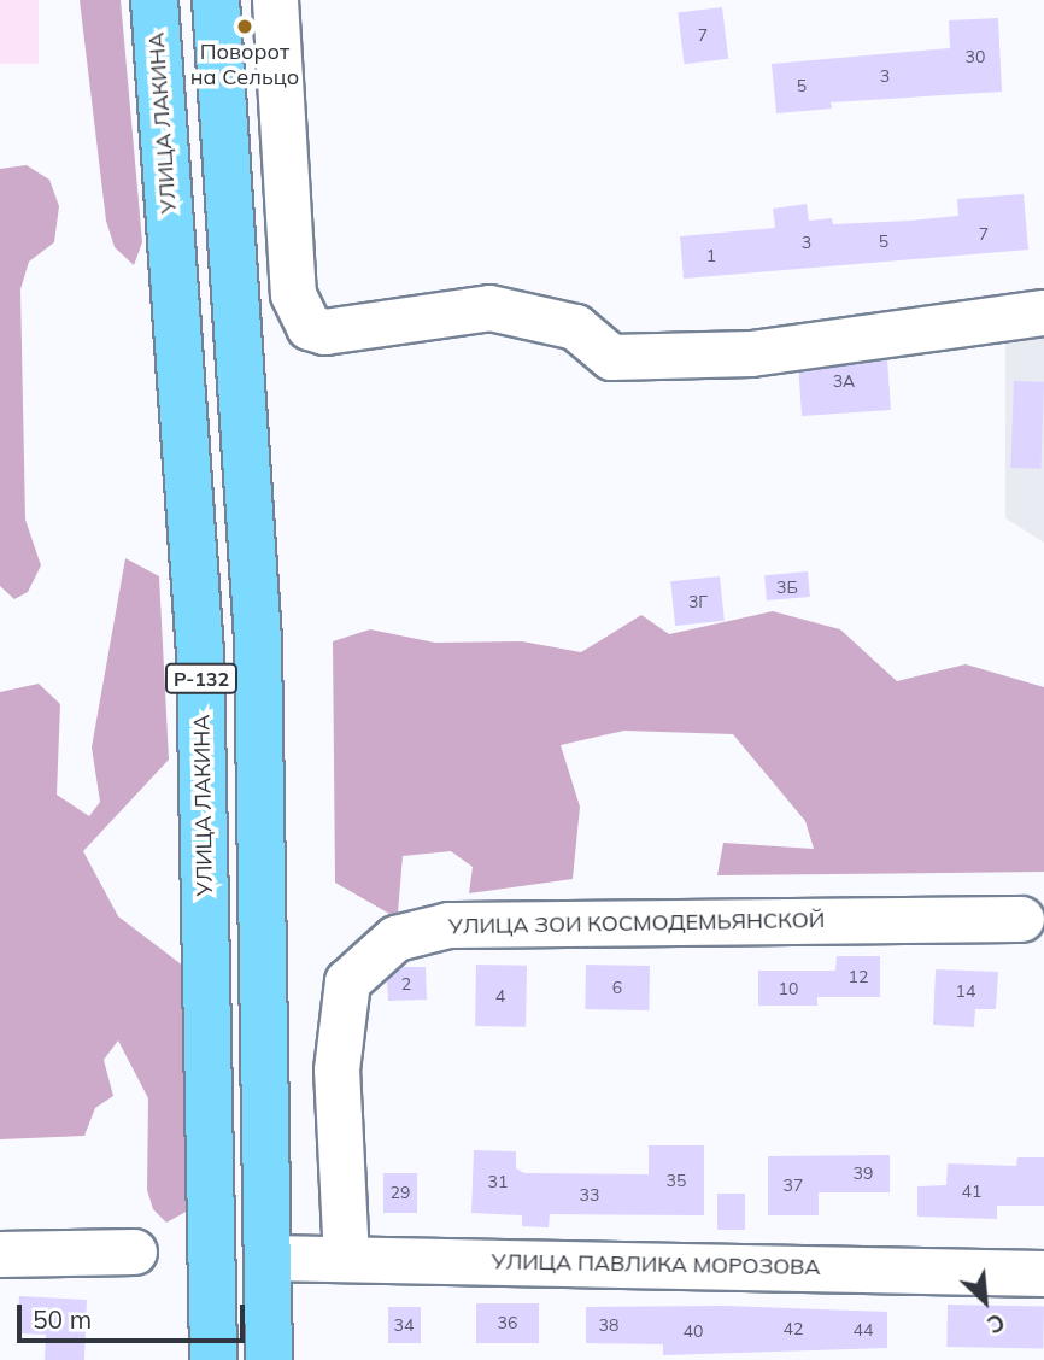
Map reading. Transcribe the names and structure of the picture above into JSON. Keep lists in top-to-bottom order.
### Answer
{
  "streets": {
    "highway": ["УЛИЦА ЛАКИНА", "Р-132"],
    "street": ["УЛИЦА ЗОИ КОСМОДЕМЬЯНСКОЙ", "УЛИЦА ПАВЛИКА МОРОЗОВА"]
  },
  "crossings": [
    ["Р-132", "УЛИЦА ПАВЛИКА МОРОЗОВА"],
    ["УЛИЦА ЗОИ КОСМОДЕМЬЯНСКОЙ", "УЛИЦА ПАВЛИКА МОРОЗОВА"]
  ],
  "places": ["Поворот на Сельцо"],
  "house_numbers": [
    "7",
    "30",
    "3",
    "5",
    "7",
    "5",
    "3",
    "1",
    "3А",
    "3Б",
    "3Г",
    "12",
    "2",
    "6",
    "10",
    "14",
    "4",
    "39",
    "35",
    "31",
    "37",
    "41",
    "29",
    "33",
    "36",
    "34",
    "38",
    "42",
    "44",
    "40"
  ],
  "scale_bar": "50 m",
  "north": "bottom right"
}
